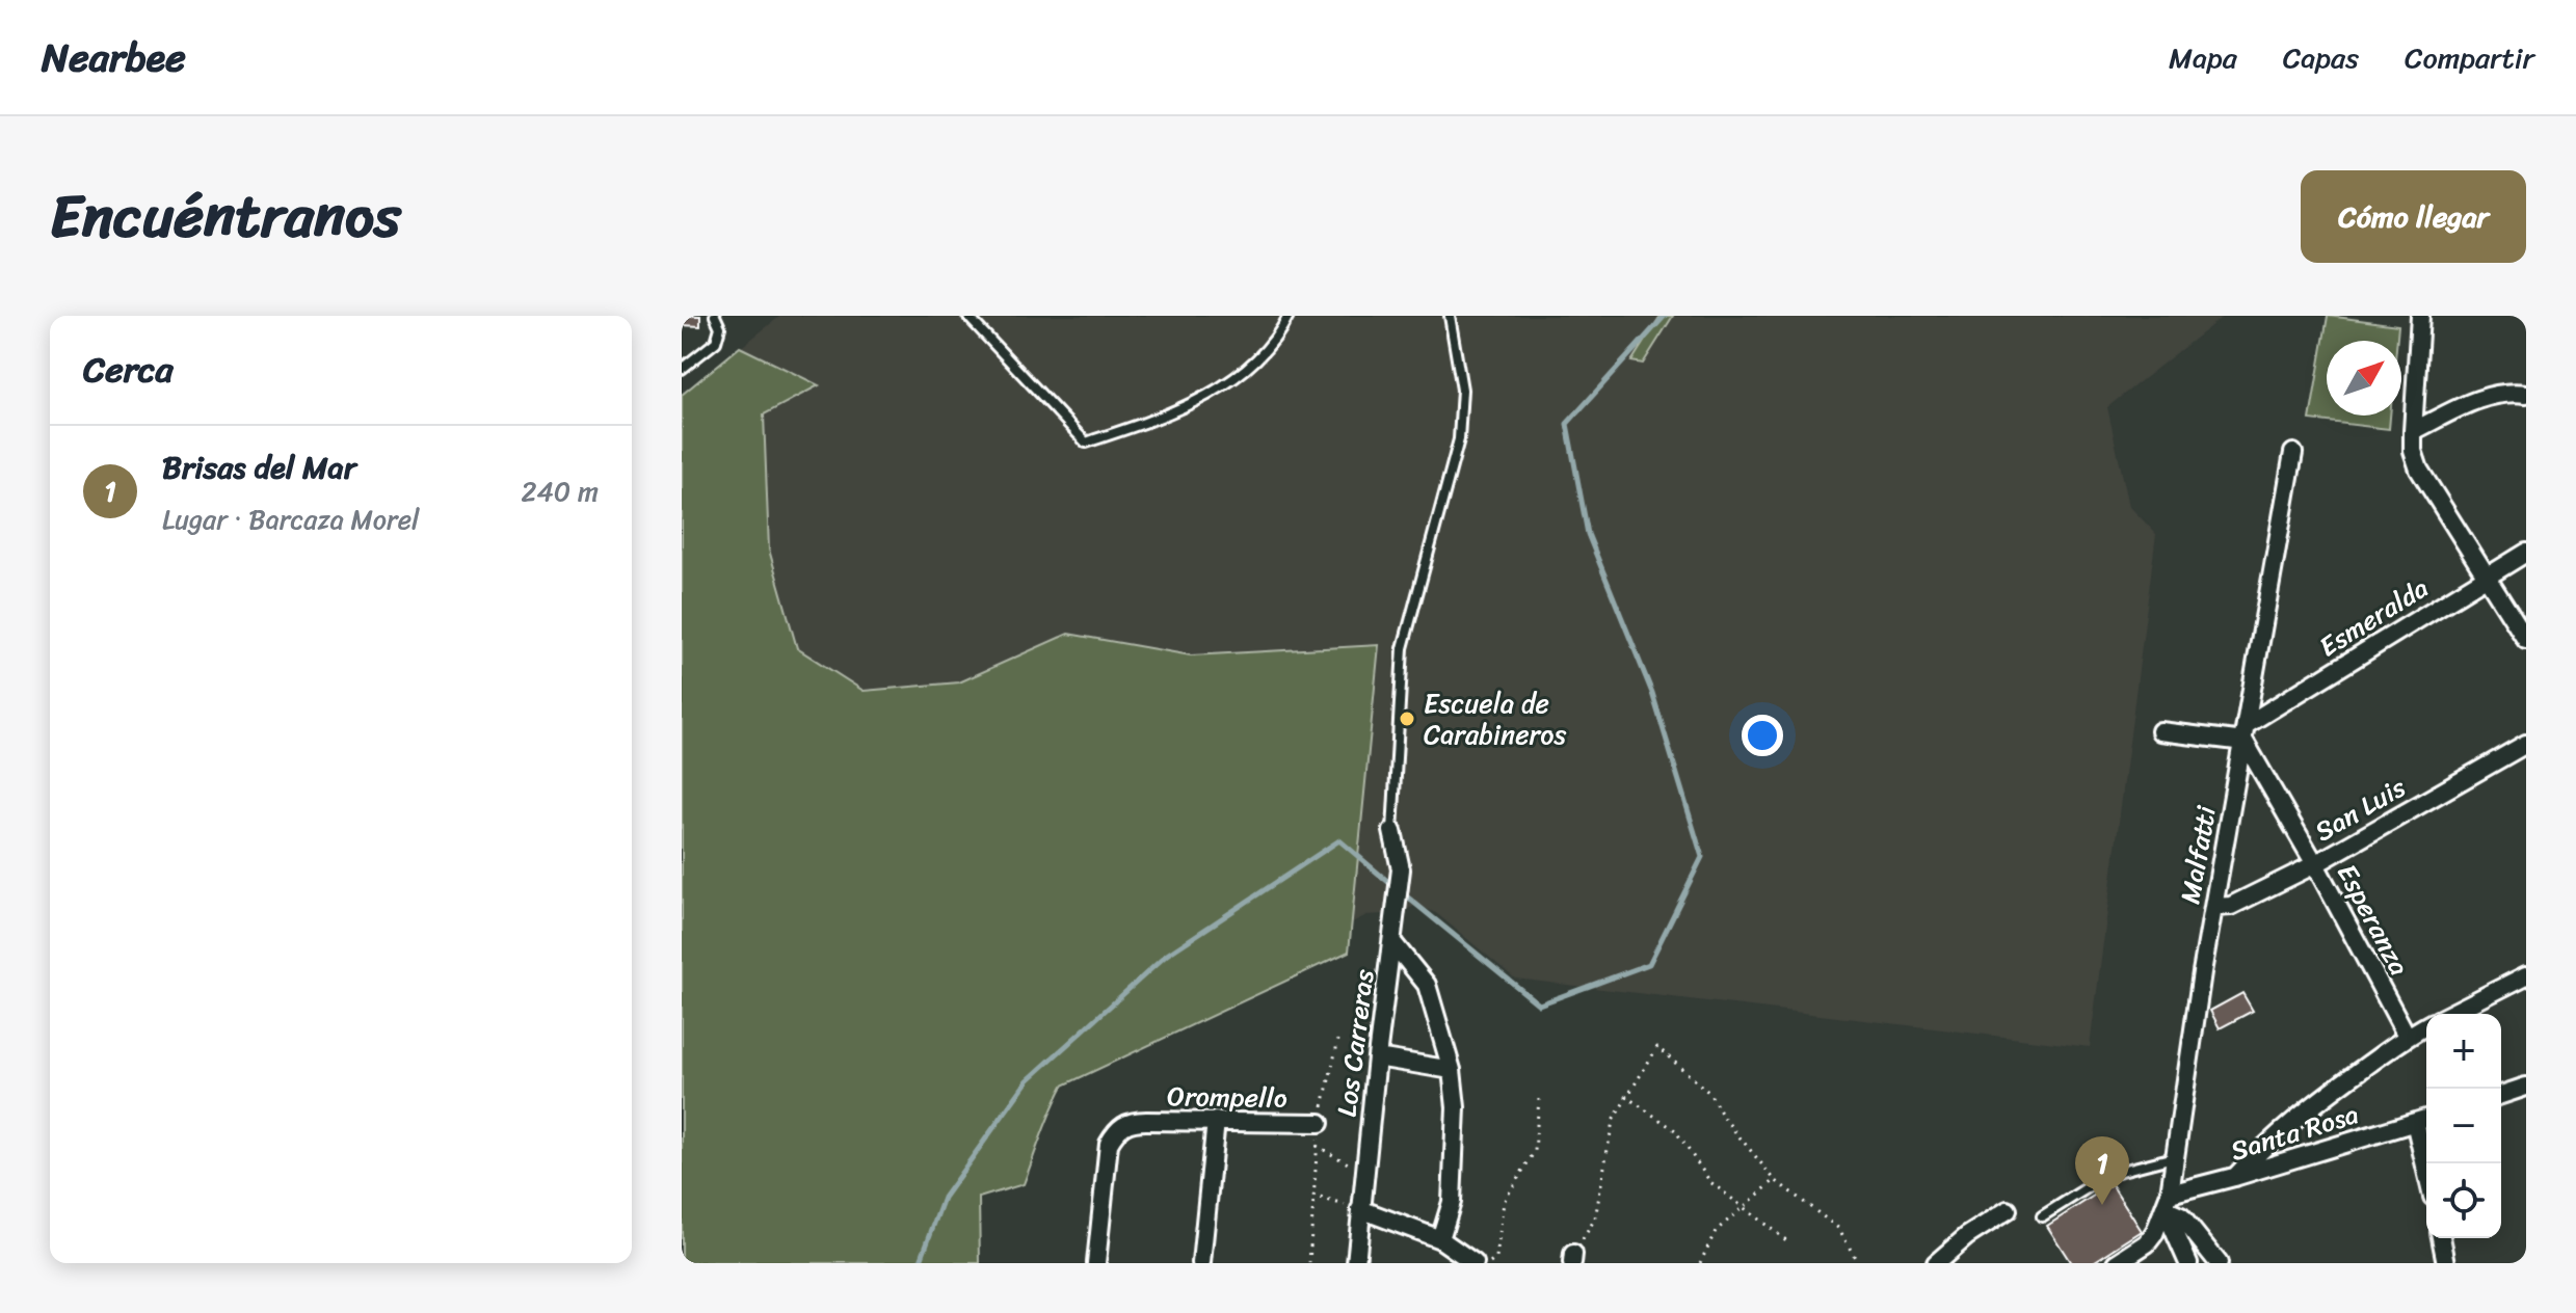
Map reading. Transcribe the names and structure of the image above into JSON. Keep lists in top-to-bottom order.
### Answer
{
  "streets": {
    "street": [
      "Esmeralda",
      "San Luis",
      "Malfatti",
      "Esperanza",
      "Los Carreras",
      "Orompello",
      "Santa Rosa"
    ]
  },
  "crossings": [
    ["Esmeralda", "Malfatti"],
    ["Esmeralda", "Esperanza"],
    ["San Luis", "Malfatti"],
    ["San Luis", "Esperanza"],
    ["Malfatti", "Esperanza"],
    ["Malfatti", "Santa Rosa"]
  ],
  "places": ["Escuela de Carabineros"],
  "north": "top right",
  "page": {
    "header": "Nearbee",
    "nav": ["Mapa", "Capas", "Compartir"],
    "title": "Encuéntranos",
    "buttons": "Cómo llegar",
    "heading": "Cerca",
    "list": [
      {
        "mark": "1",
        "name": "Brisas del Mar",
        "note": "Lugar · Barcaza Morel",
        "value": "240 m"
      }
    ],
    "map_buttons": ["+", "−"],
    "pins": "1"
  }
}
